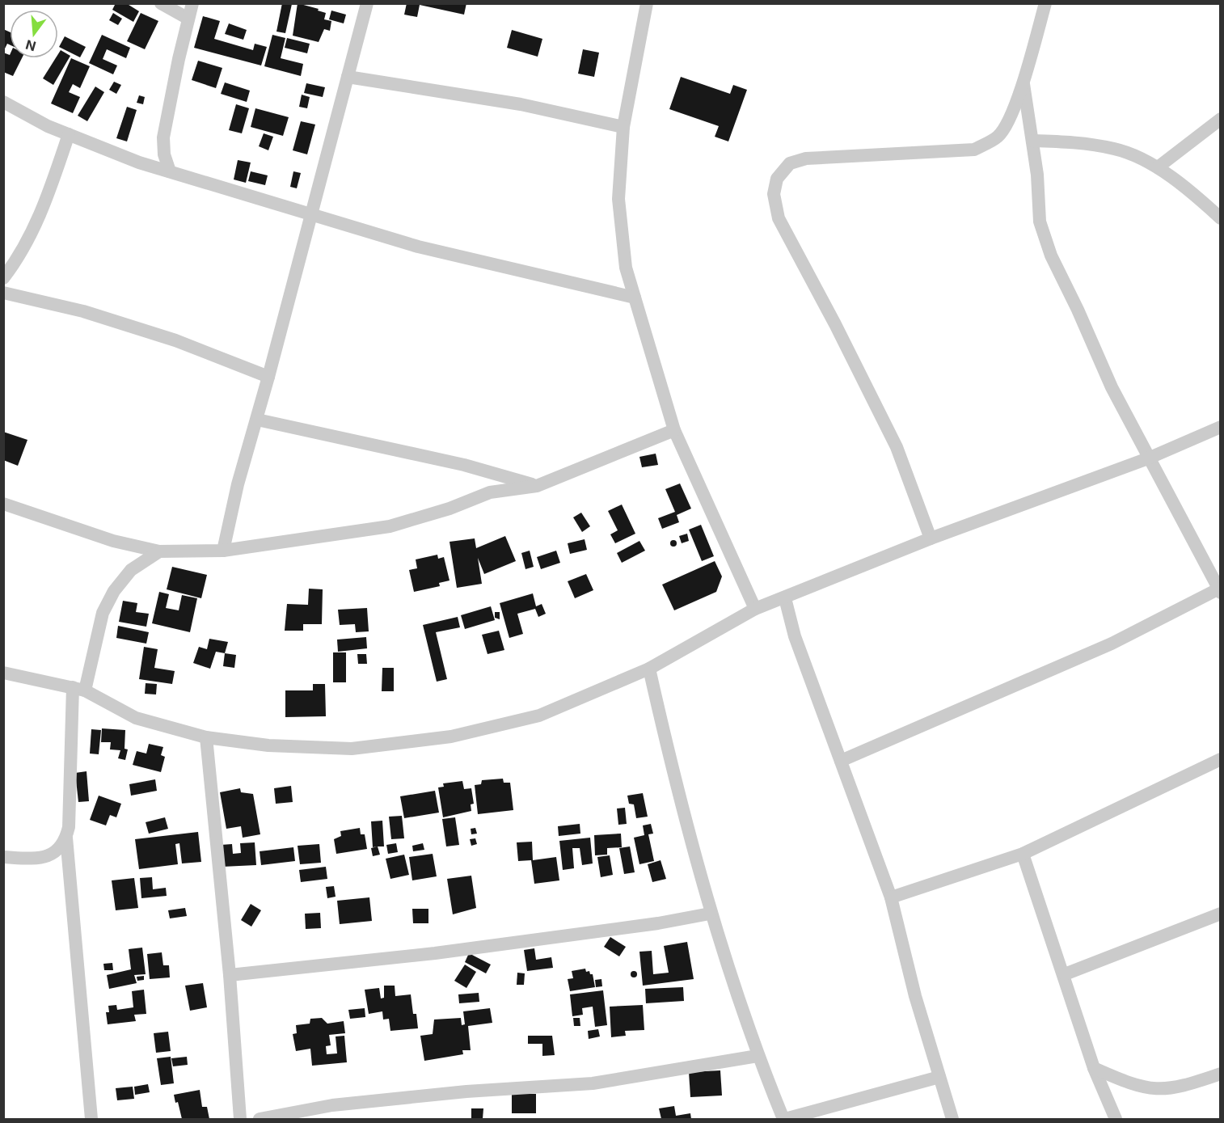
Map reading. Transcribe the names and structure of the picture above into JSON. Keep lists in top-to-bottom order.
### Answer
{
  "north": "bottom"
}
